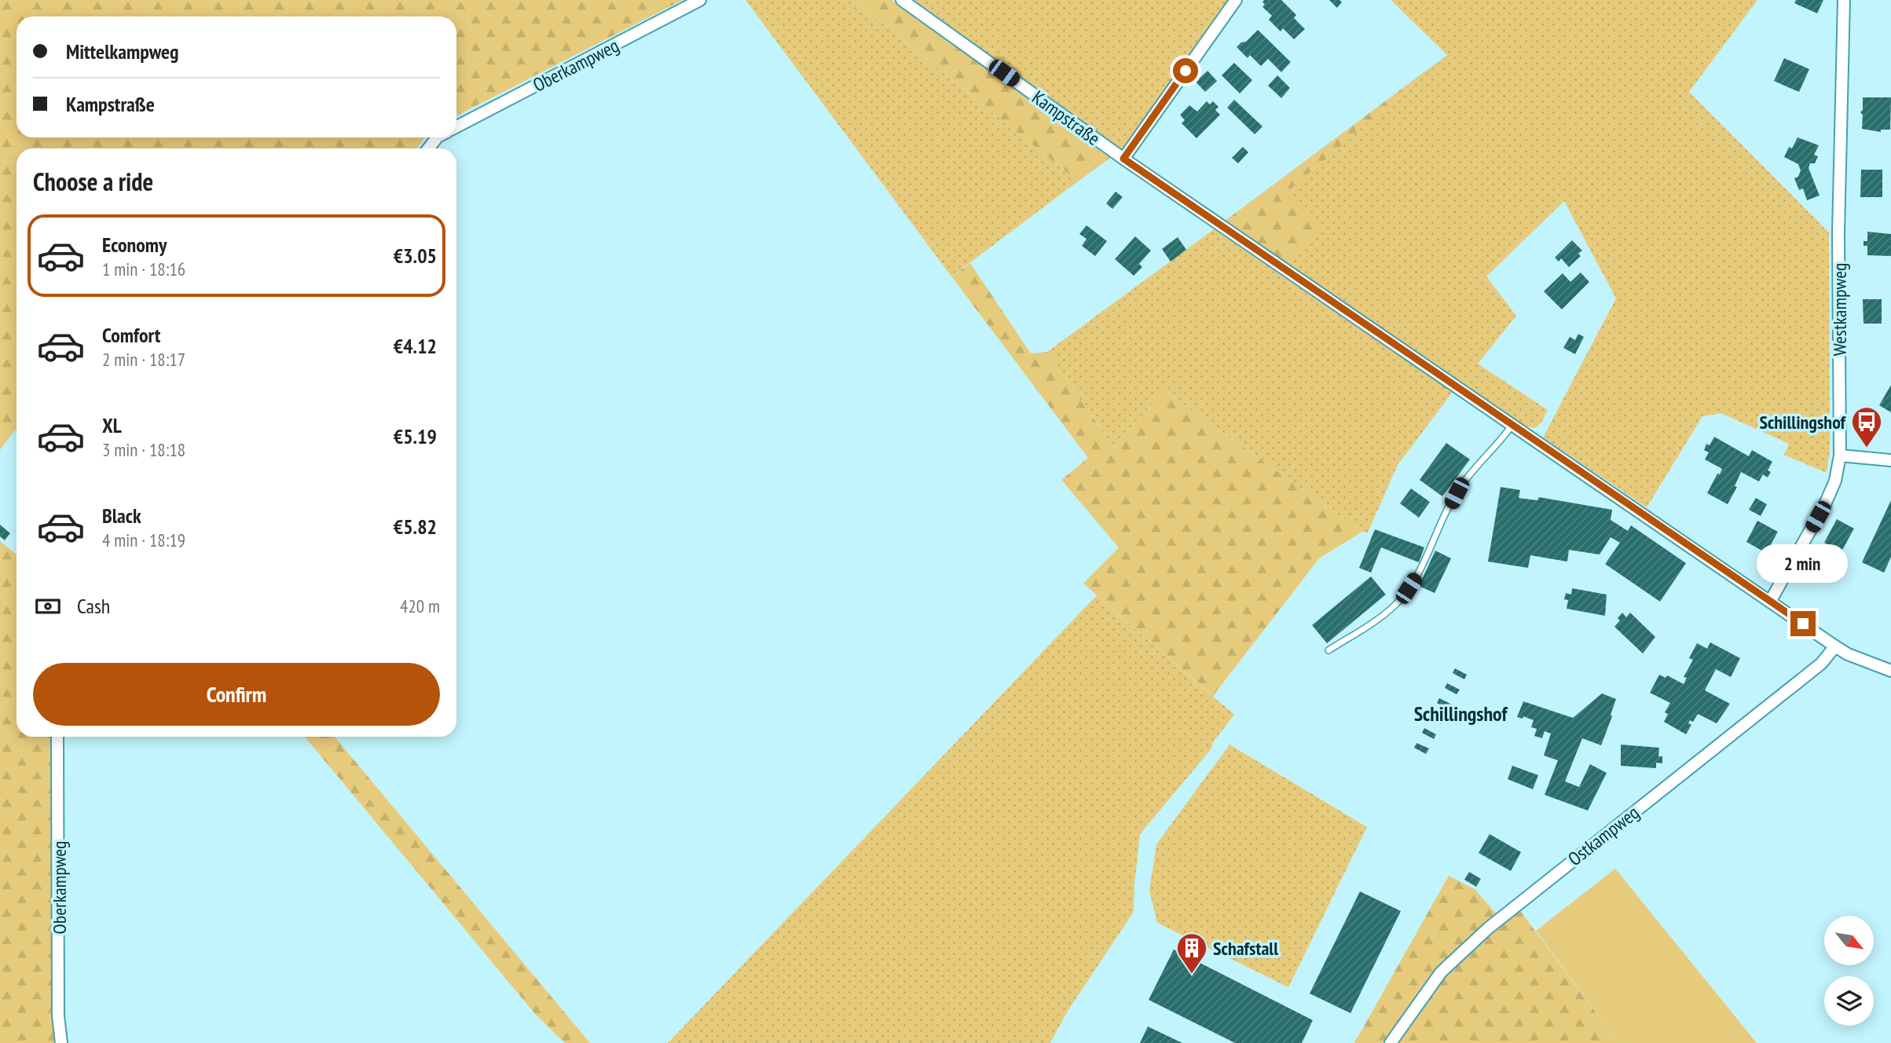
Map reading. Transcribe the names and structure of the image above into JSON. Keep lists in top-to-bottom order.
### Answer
{
  "streets": {
    "street": [
      "Oberkampweg",
      "Kampstraße",
      "Westkampweg",
      "Ostkampweg"
    ]
  },
  "crossings": [
    ["Kampstraße", "Westkampweg"],
    ["Kampstraße", "Ostkampweg"]
  ],
  "districts": ["Schillingshof"],
  "places": {
    "bus stop": ["Schillingshof"],
    "building": ["Schafstall"]
  },
  "north": "bottom right",
  "page": {
    "banner": ["Mittelkampweg", "Kampstraße"],
    "heading": "Choose a ride",
    "list": [
      {
        "name": "Economy",
        "note": "1 min · 18:16",
        "value": "€3.05"
      },
      {
        "name": "Comfort",
        "note": "2 min · 18:17",
        "value": "€4.12"
      },
      {
        "name": "XL",
        "note": "3 min · 18:18",
        "value": "€5.19"
      },
      {
        "name": "Black",
        "note": "4 min · 18:19",
        "value": "€5.82"
      }
    ],
    "bubble": "2 min",
    "pay": ["Cash", "420 m"],
    "buttons": "Confirm"
  }
}
